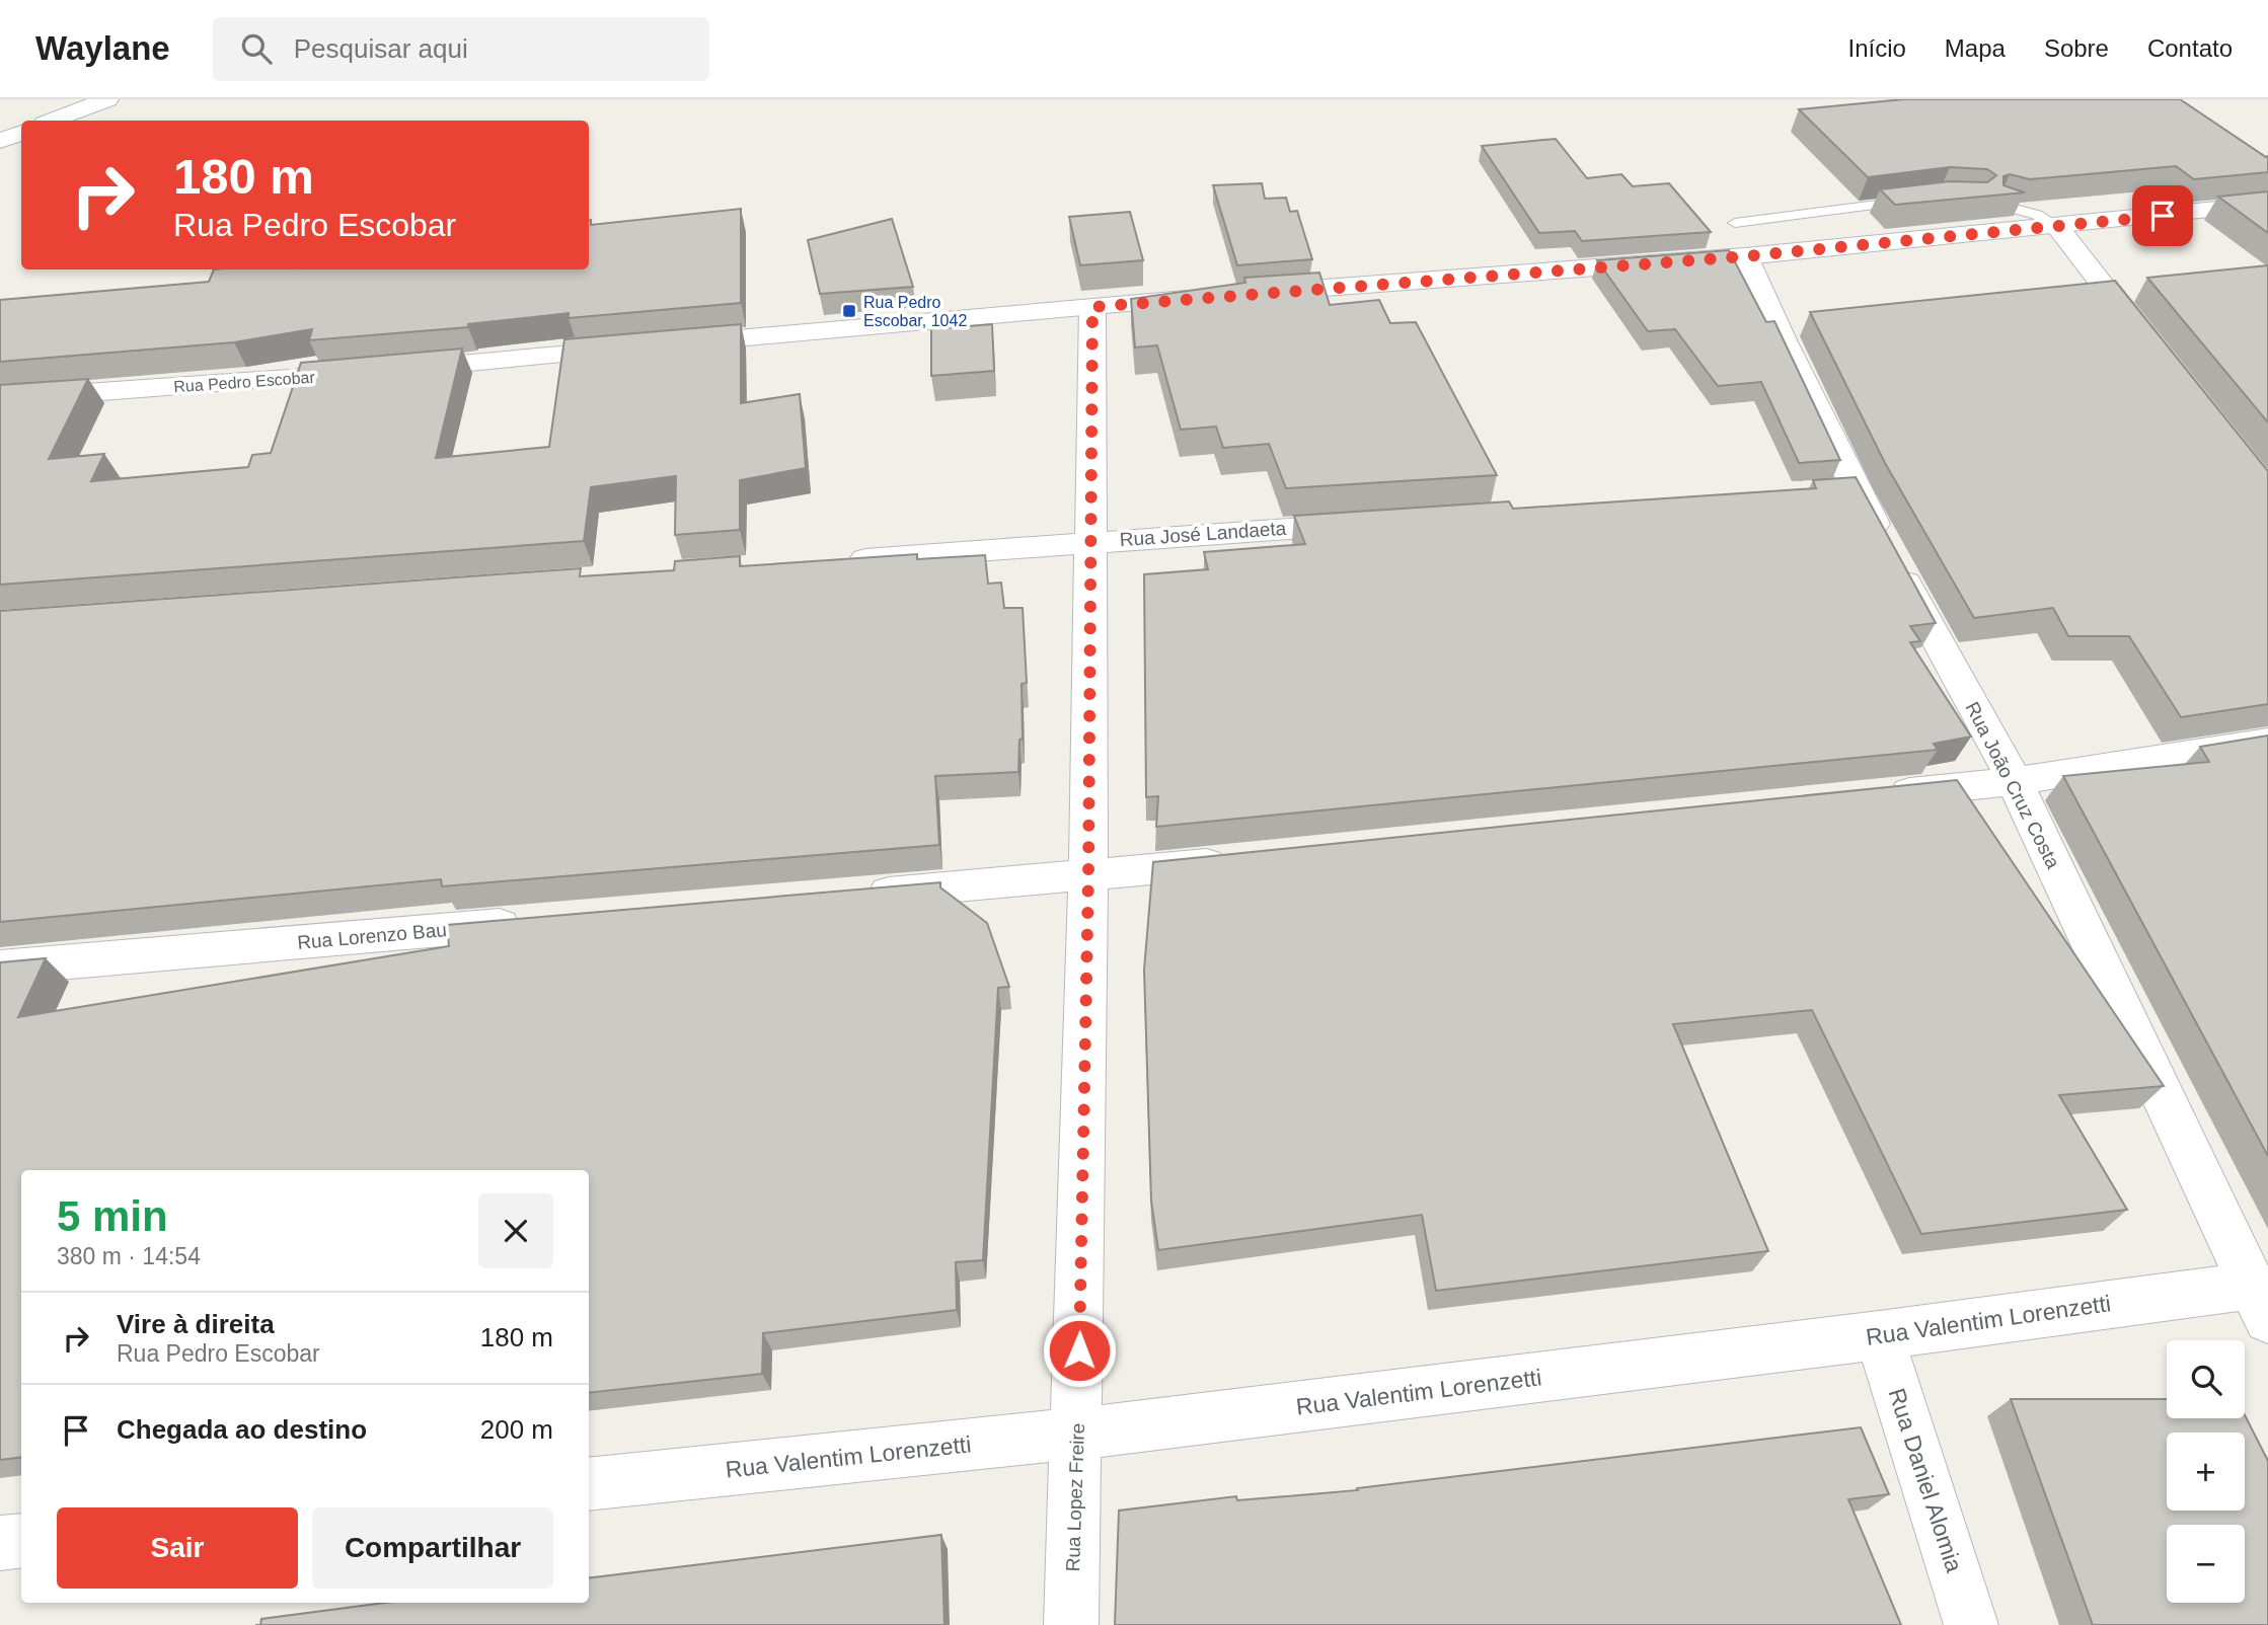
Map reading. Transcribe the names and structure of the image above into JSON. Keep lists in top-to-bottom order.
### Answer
{
  "streets": {
    "street": [
      "Rua Pedro Escobar",
      "Rua José Landaeta",
      "Rua João Cruz Costa",
      "Rua Lorenzo Bau",
      "Rua Valentim Lorenzetti",
      "Rua Daniel Alomia",
      "Rua Lopez Freire"
    ]
  },
  "crossings": [
    ["Rua Pedro Escobar", "Rua Lopez Freire"],
    ["Rua José Landaeta", "Rua Lopez Freire"],
    ["Rua João Cruz Costa", "Rua Valentim Lorenzetti"],
    ["Rua Valentim Lorenzetti", "Rua Daniel Alomia"],
    ["Rua Valentim Lorenzetti", "Rua Lopez Freire"]
  ],
  "places": {
    "transit": ["Rua Pedro Escobar, 1042"]
  },
  "page": {
    "header": "Waylane",
    "search": "Pesquisar aqui",
    "nav": [
      "Início",
      "Mapa",
      "Sobre",
      "Contato"
    ],
    "turn": ["180 m", "Rua Pedro Escobar"],
    "heading": ["5 min", "380 m · 14:54"],
    "list": [
      {
        "name": "Vire à direita",
        "note": "Rua Pedro Escobar",
        "value": "180 m"
      },
      {
        "name": "Chegada ao destino",
        "value": "200 m"
      }
    ],
    "map_buttons": ["+", "−"],
    "buttons": ["Sair", "Compartilhar"]
  }
}
